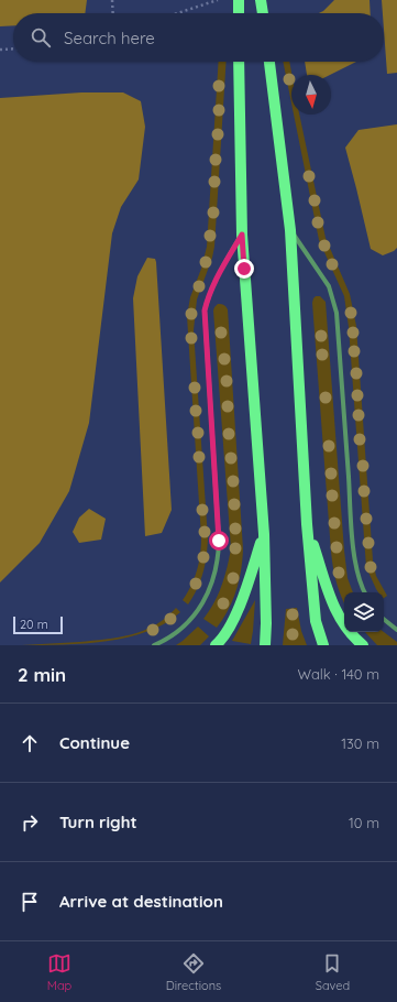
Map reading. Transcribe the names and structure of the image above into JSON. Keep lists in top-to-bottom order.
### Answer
{
  "scale_bar": "20 m",
  "north": "bottom",
  "page": {
    "search": "Search here",
    "scale": "20 m",
    "heading": ["2 min", "Walk · 140 m"],
    "list": [
      ["Continue", "130 m"],
      ["Turn right", "10 m"],
      "Arrive at destination"
    ],
    "nav": ["Map", "Directions", "Saved"]
  }
}
